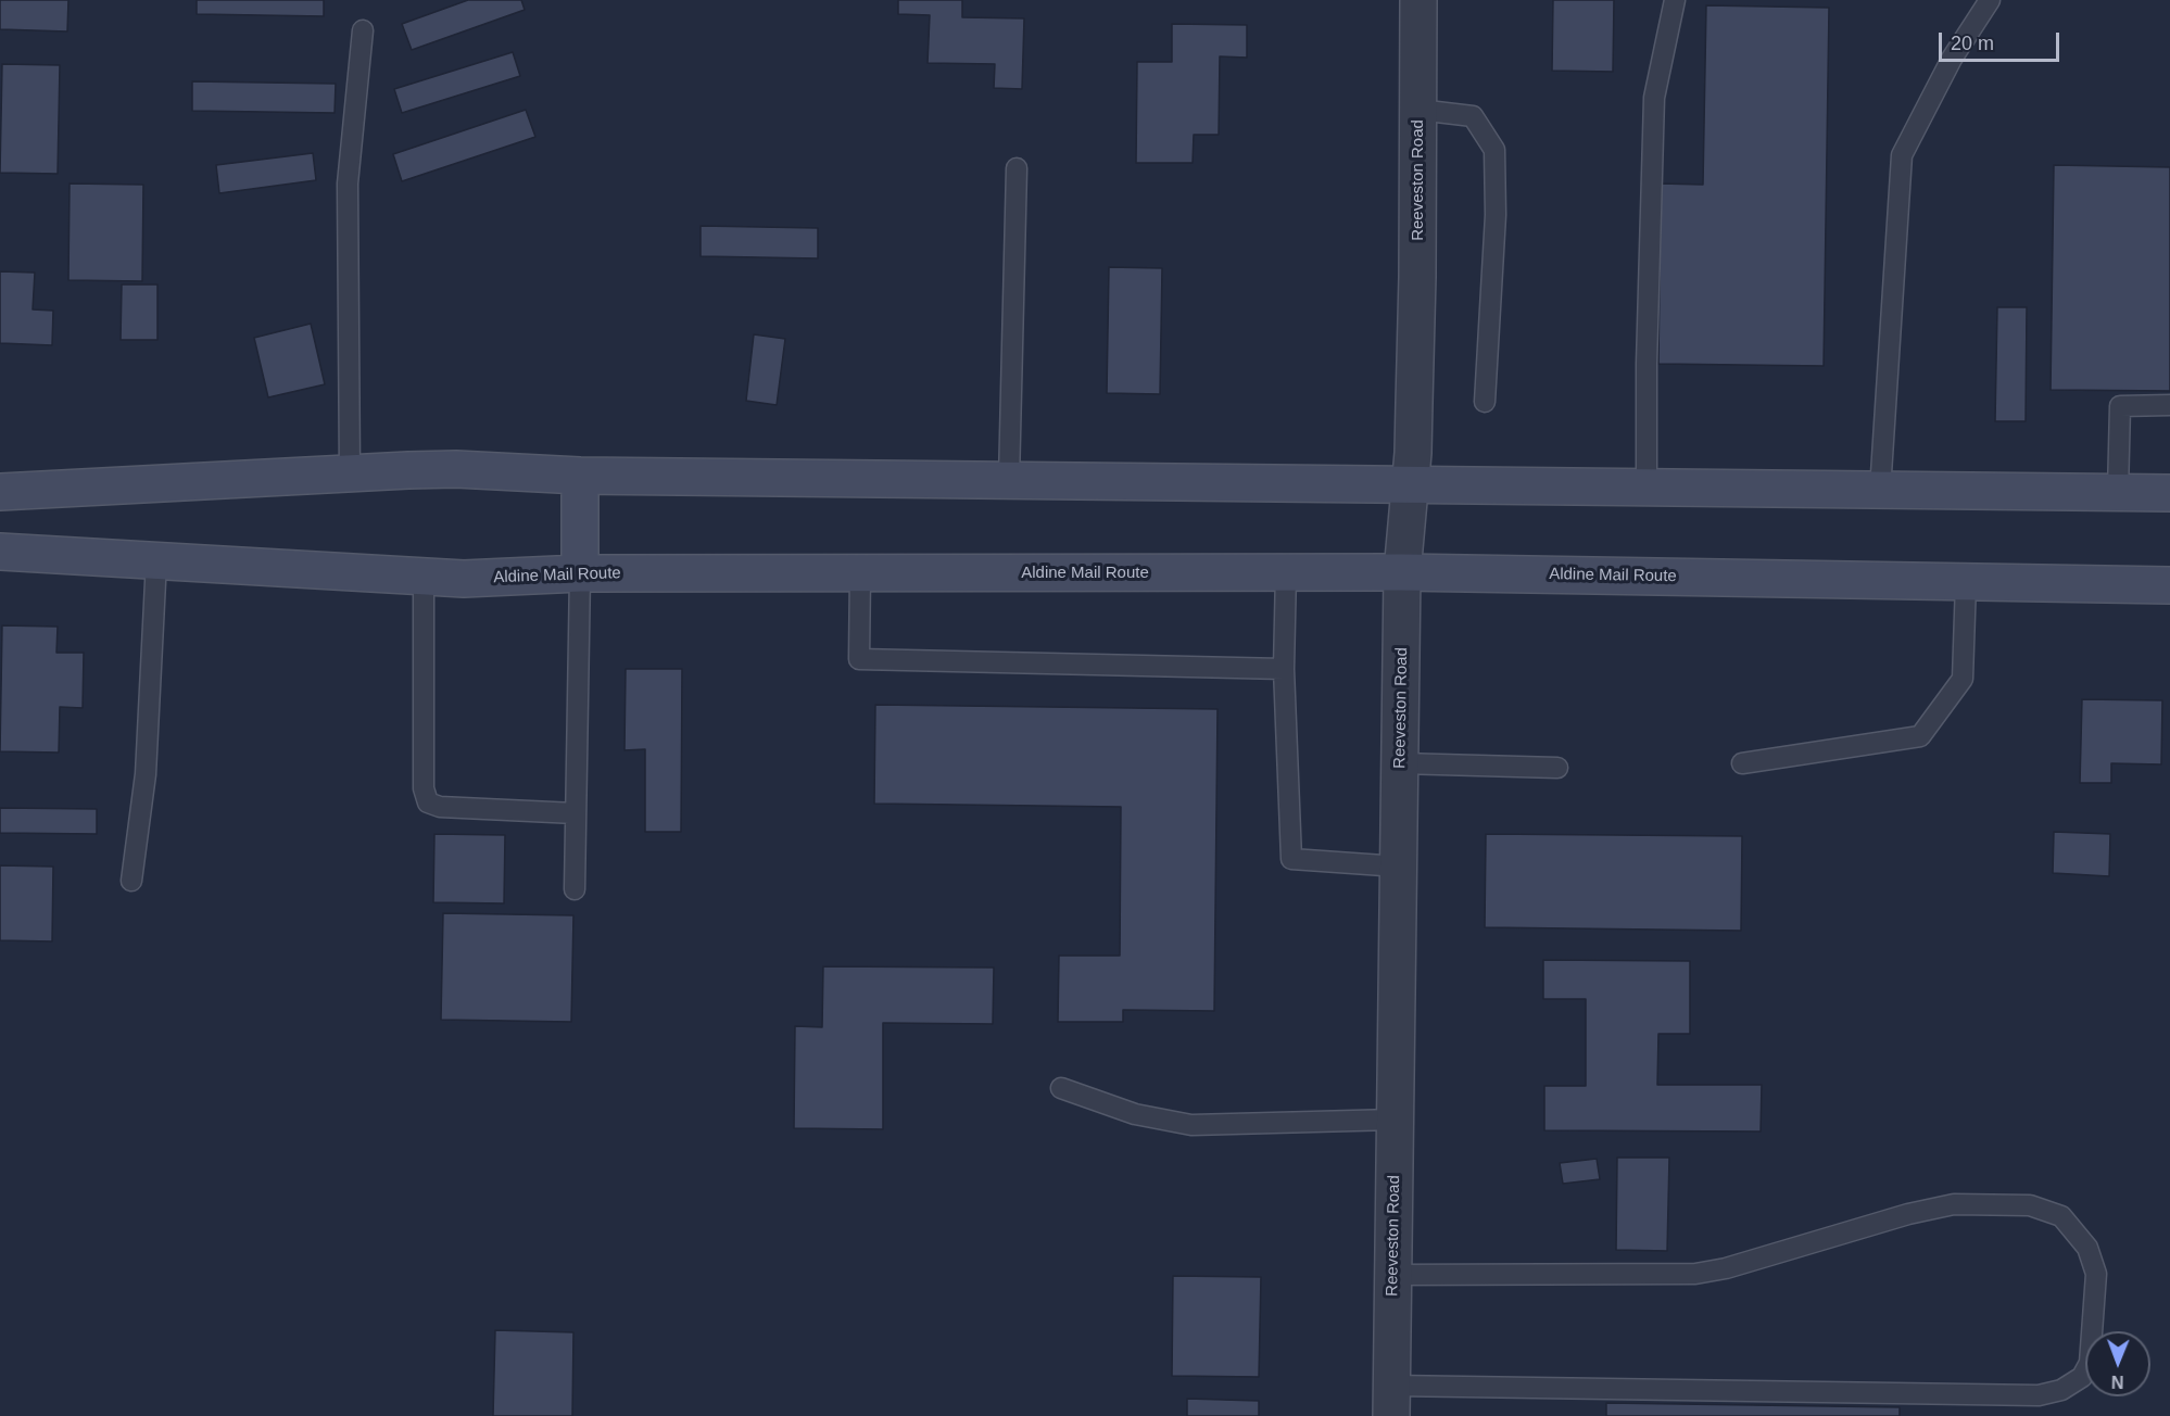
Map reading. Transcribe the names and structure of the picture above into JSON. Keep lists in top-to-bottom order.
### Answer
{
  "streets": {
    "main road": ["Aldine Mail Route"],
    "street": ["Reeveston Road"]
  },
  "crossings": [
    ["Reeveston Road", "Aldine Mail Route"]
  ],
  "scale_bar": "20 m",
  "north": "bottom"
}
